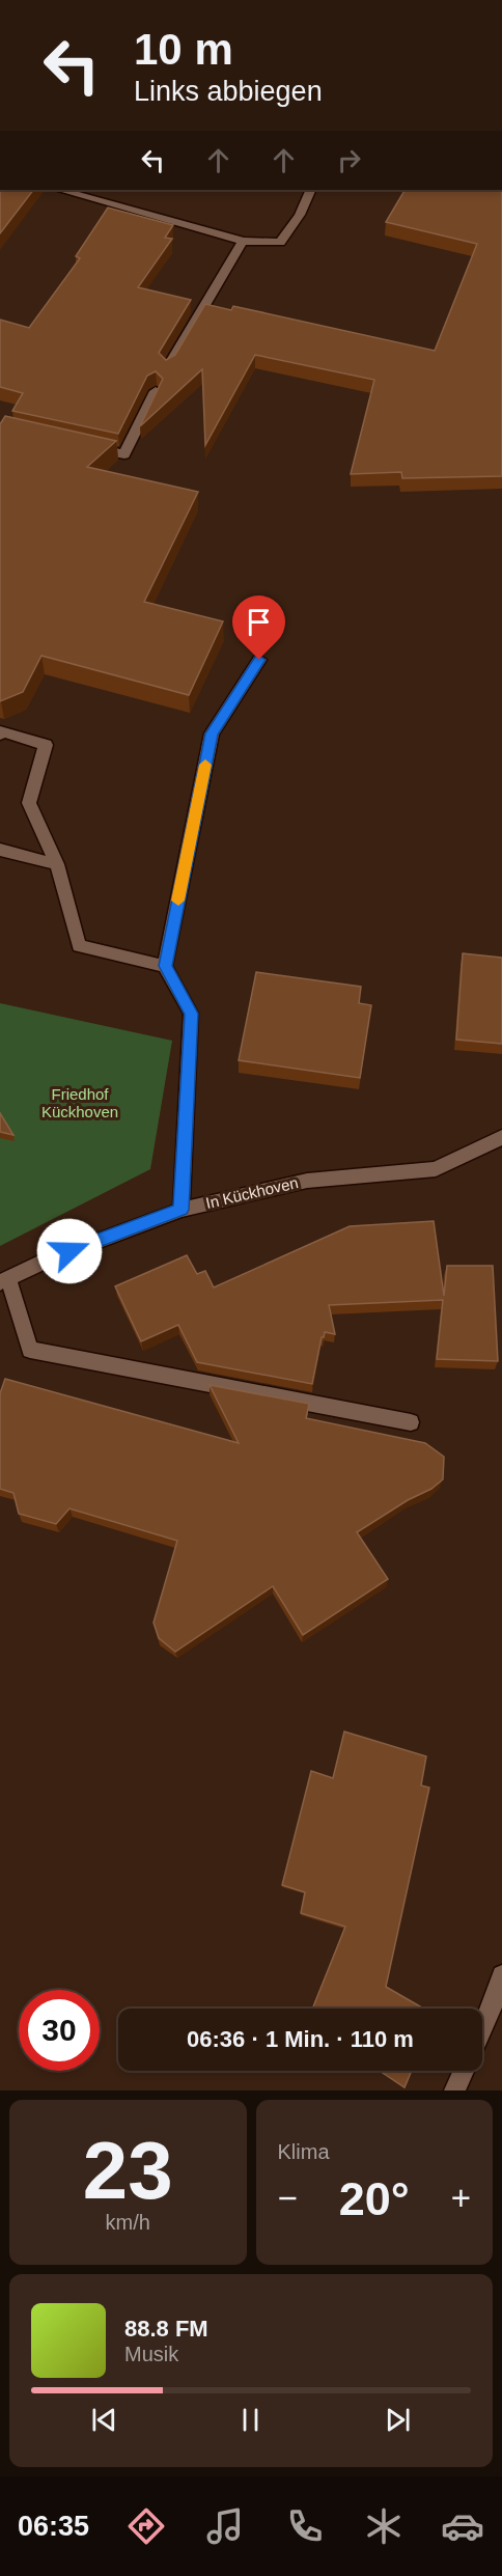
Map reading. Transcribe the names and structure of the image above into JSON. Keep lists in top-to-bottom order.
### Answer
{
  "streets": {
    "street": ["In Kückhoven"]
  },
  "parks": ["Friedhof Kückhoven"],
  "page": {
    "turn": ["10 m", "Links abbiegen"],
    "limit": "30",
    "trip": "06:36 · 1 Min. · 110 m",
    "tile": [
      ["23", "km/h"],
      "Klima"
    ],
    "heat": ["−", "20°", "+"],
    "song": ["88.8 FM", "Musik"],
    "tabs": "06:35"
  }
}
